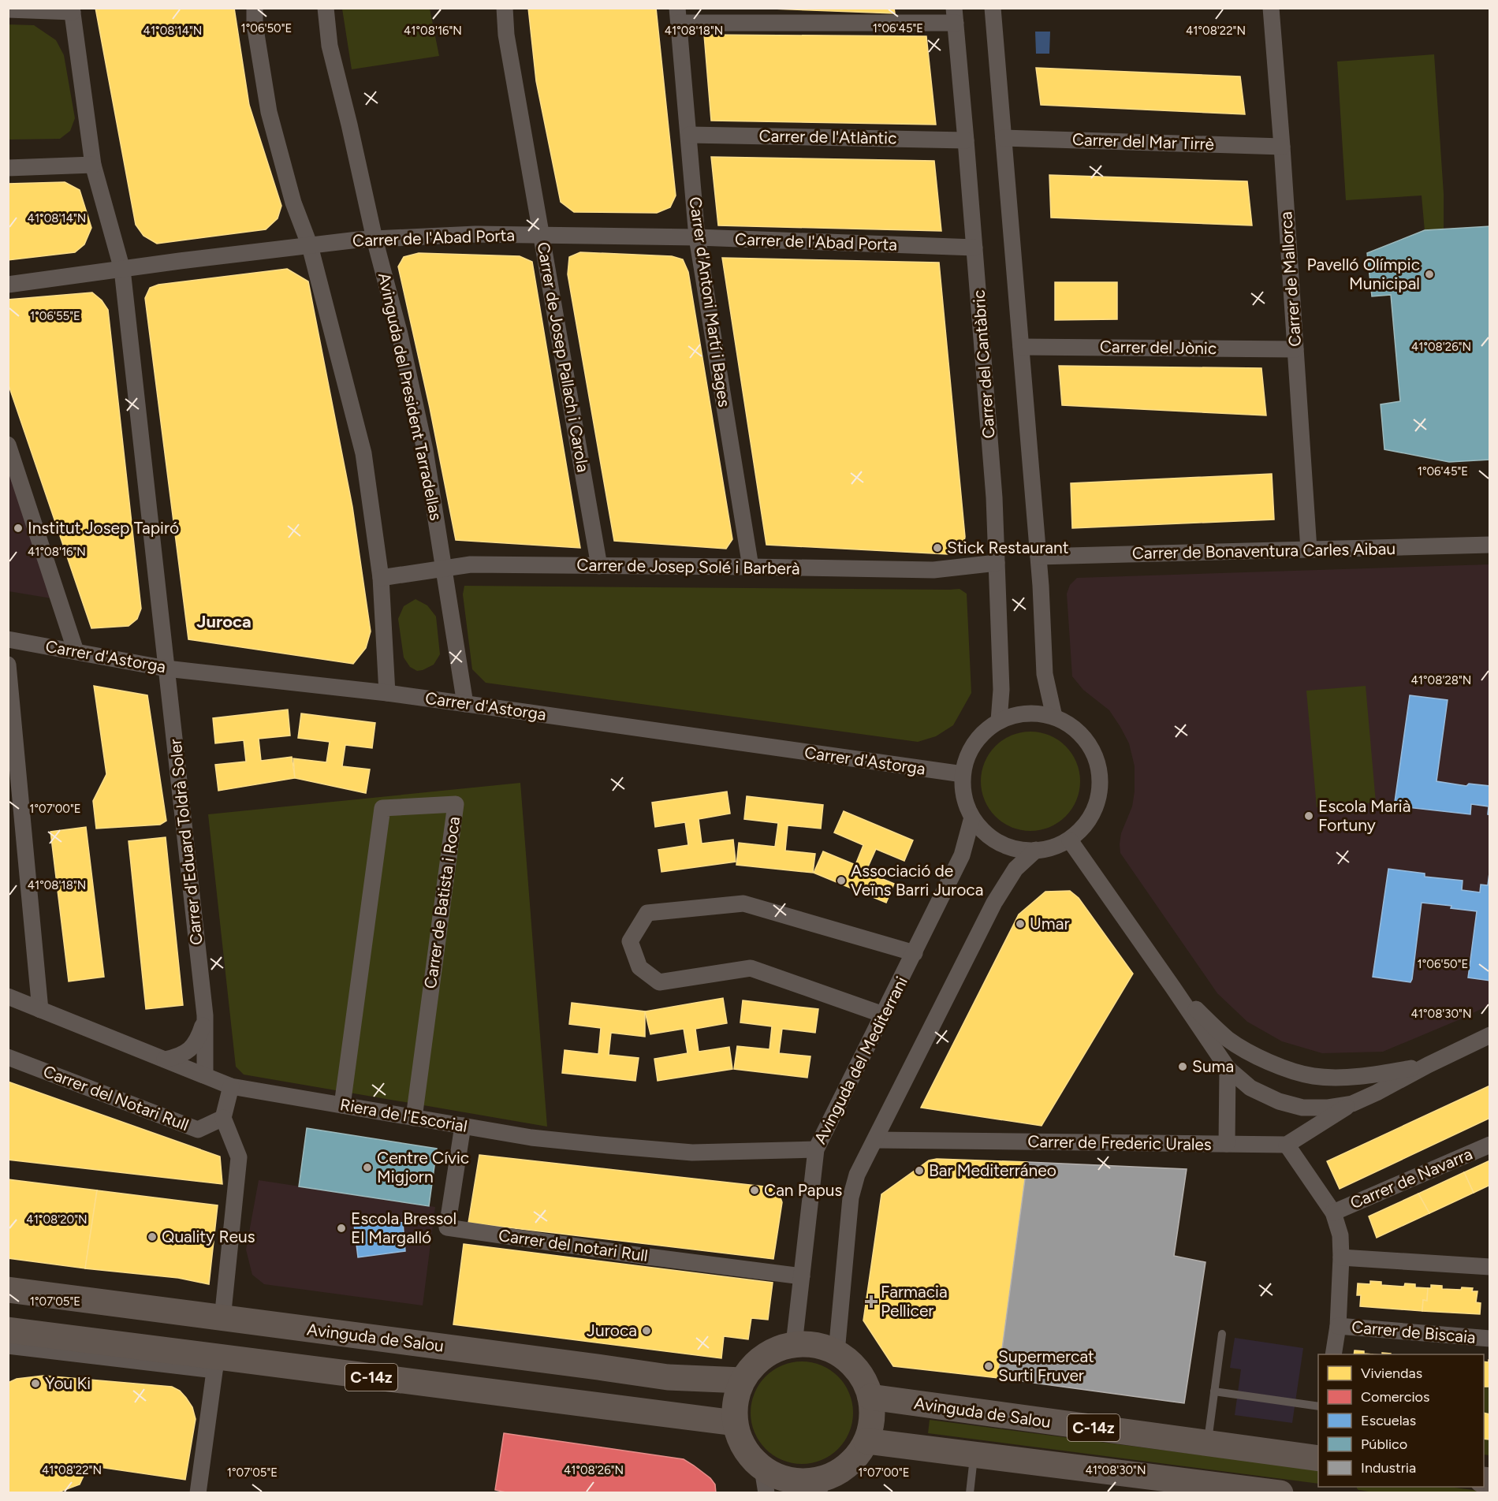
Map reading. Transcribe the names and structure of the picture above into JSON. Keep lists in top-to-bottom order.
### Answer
{
  "streets": {
    "main road": ["Avinguda de Salou", "C-14z"],
    "street": [
      "Carrer de l'Atlàntic",
      "Carrer del Mar Tirrè",
      "Carrer de l'Abad Porta",
      "Carrer de Mallorca",
      "Carrer d'Antoni Martí i Bages",
      "Carrer del Jònic",
      "Carrer de Josep Pallach i Carola",
      "Carrer del Cantàbric",
      "Avinguda del President Tarradellas",
      "Carrer de Bonaventura Carles Aibau",
      "Carrer de Josep Solé i Barberà",
      "Carrer d'Astorga",
      "Carrer d'Eduard Toldrà Soler",
      "Carrer de Batista i Roca",
      "Avinguda del Mediterrani",
      "Carrer del Notari Rull",
      "Riera de l'Escorial",
      "Carrer de Frederic Urales",
      "Carrer de Navarra",
      "Carrer del notari Rull",
      "Carrer de Biscaia"
    ]
  },
  "crossings": [
    ["Carrer de l'Atlàntic", "Carrer d'Antoni Martí i Bages"],
    ["Carrer de l'Atlàntic", "Carrer del Cantàbric"],
    ["Carrer del Mar Tirrè", "Carrer de Mallorca"],
    ["Carrer de l'Abad Porta", "Carrer d'Antoni Martí i Bages"],
    ["Carrer de l'Abad Porta", "Carrer de Josep Pallach i Carola"],
    ["Carrer de l'Abad Porta", "Carrer del Cantàbric"],
    ["Carrer de l'Abad Porta", "Avinguda del President Tarradellas"],
    ["Carrer de l'Abad Porta", "Carrer d'Eduard Toldrà Soler"],
    ["Carrer de Mallorca", "Carrer del Jònic"],
    ["Carrer de Mallorca", "Carrer de Bonaventura Carles Aibau"],
    ["Carrer d'Antoni Martí i Bages", "Carrer de Josep Solé i Barberà"],
    ["Carrer de Josep Pallach i Carola", "Carrer de Josep Solé i Barberà"],
    ["Carrer del Cantàbric", "Carrer de Josep Solé i Barberà"],
    ["Carrer del Cantàbric", "Carrer d'Astorga"],
    ["Carrer del Cantàbric", "Avinguda del Mediterrani"],
    ["Avinguda del President Tarradellas", "Carrer de Josep Solé i Barberà"],
    ["Avinguda del President Tarradellas", "Carrer d'Astorga"],
    ["Carrer d'Astorga", "Carrer d'Eduard Toldrà Soler"],
    ["Carrer d'Astorga", "Avinguda del Mediterrani"],
    ["Carrer d'Eduard Toldrà Soler", "Riera de l'Escorial"],
    ["Carrer de Batista i Roca", "Riera de l'Escorial"],
    ["Avinguda del Mediterrani", "Riera de l'Escorial"],
    ["Avinguda del Mediterrani", "Carrer del notari Rull"],
    ["Avinguda del Mediterrani", "Avinguda de Salou"],
    ["Avinguda del Mediterrani", "C-14z"],
    ["Riera de l'Escorial", "Carrer del notari Rull"],
    ["Carrer de Frederic Urales", "Carrer de Navarra"],
    ["Carrer de Navarra", "Carrer de Biscaia"],
    ["Avinguda de Salou", "C-14z"]
  ],
  "districts": ["Juroca"],
  "places": {
    "other": [
      "Pavelló Olímpic Municipal",
      "Institut Josep Tapiró",
      "Stick Restaurant",
      "Escola Marià Fortuny",
      "Associació de Veïns Barri Juroca",
      "Umar",
      "Suma",
      "Centre Cívic Migjorn",
      "Bar Mediterráneo",
      "Can Papus",
      "Escola Bressol El Margalló",
      "Quality Reus",
      "Juroca",
      "Supermercat Surti Fruver",
      "You Ki"
    ],
    "health": ["Farmacia Pellicer"]
  },
  "legend": [
    "Viviendas",
    "Comercios",
    "Escuelas",
    "Público",
    "Industria"
  ],
  "coordinates": [
    "1°06'50\"E",
    "1°06'45\"E",
    "41°08'16\"N",
    "41°08'14\"N",
    "41°08'18\"N",
    "41°08'22\"N",
    "1°06'55\"E",
    "41°08'26\"N",
    "41°08'28\"N",
    "1°07'00\"E",
    "41°08'30\"N",
    "41°08'20\"N",
    "1°07'05\"E"
  ]
}
